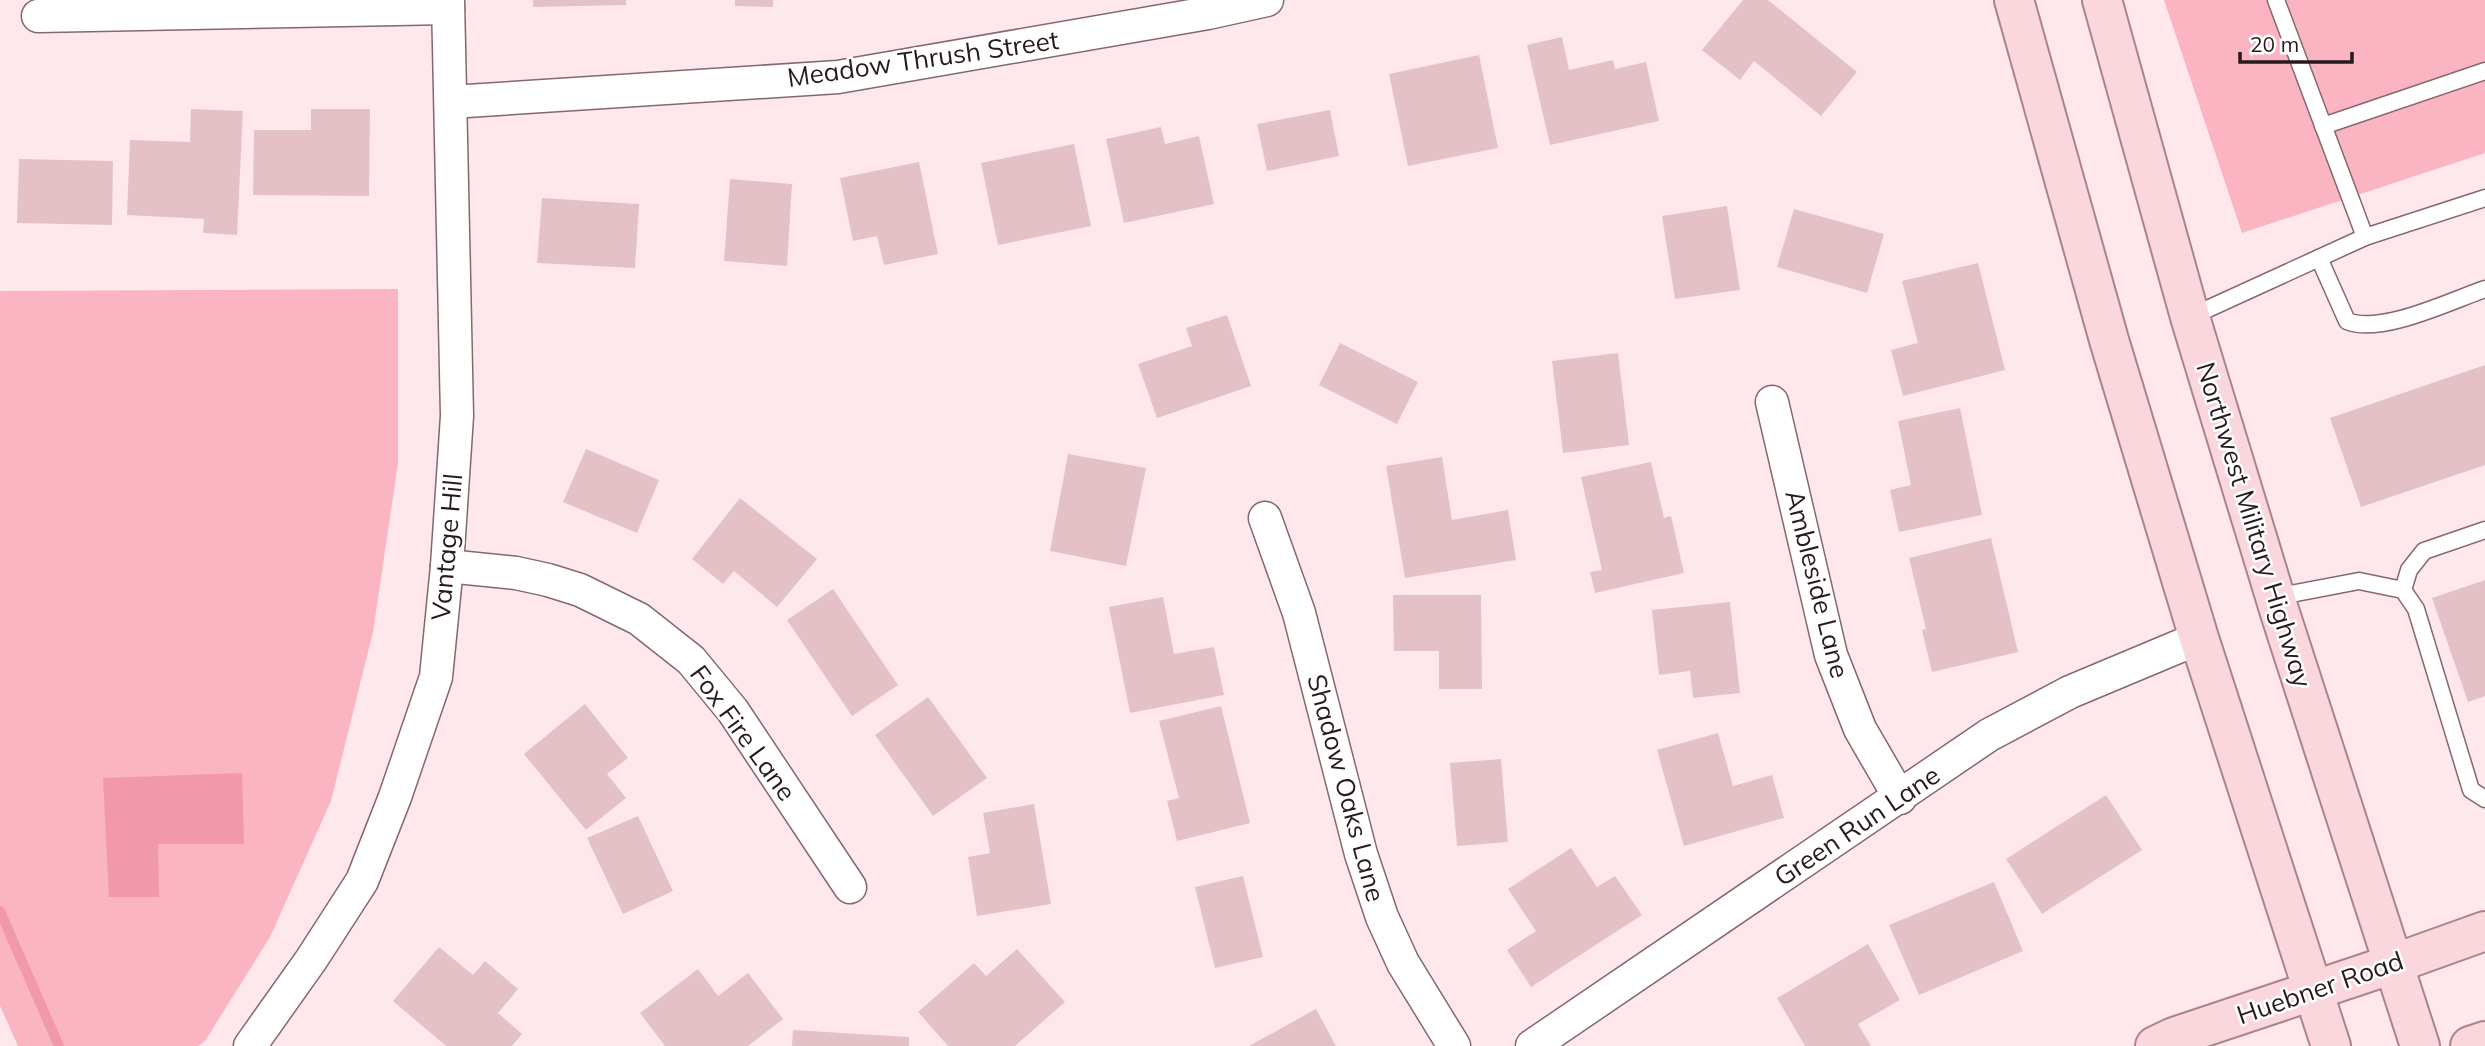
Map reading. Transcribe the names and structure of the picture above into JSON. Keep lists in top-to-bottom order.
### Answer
{
  "streets": {
    "main road": ["Northwest Military Highway", "Huebner Road"],
    "street": [
      "Meadow Thrush Street",
      "Vantage Hill",
      "Ambleside Lane",
      "Fox Fire Lane",
      "Shadow Oaks Lane",
      "Green Run Lane"
    ]
  },
  "crossings": [
    ["Meadow Thrush Street", "Vantage Hill"],
    ["Northwest Military Highway", "Huebner Road"],
    ["Vantage Hill", "Fox Fire Lane"],
    ["Ambleside Lane", "Green Run Lane"]
  ],
  "scale_bar": "20 m"
}
